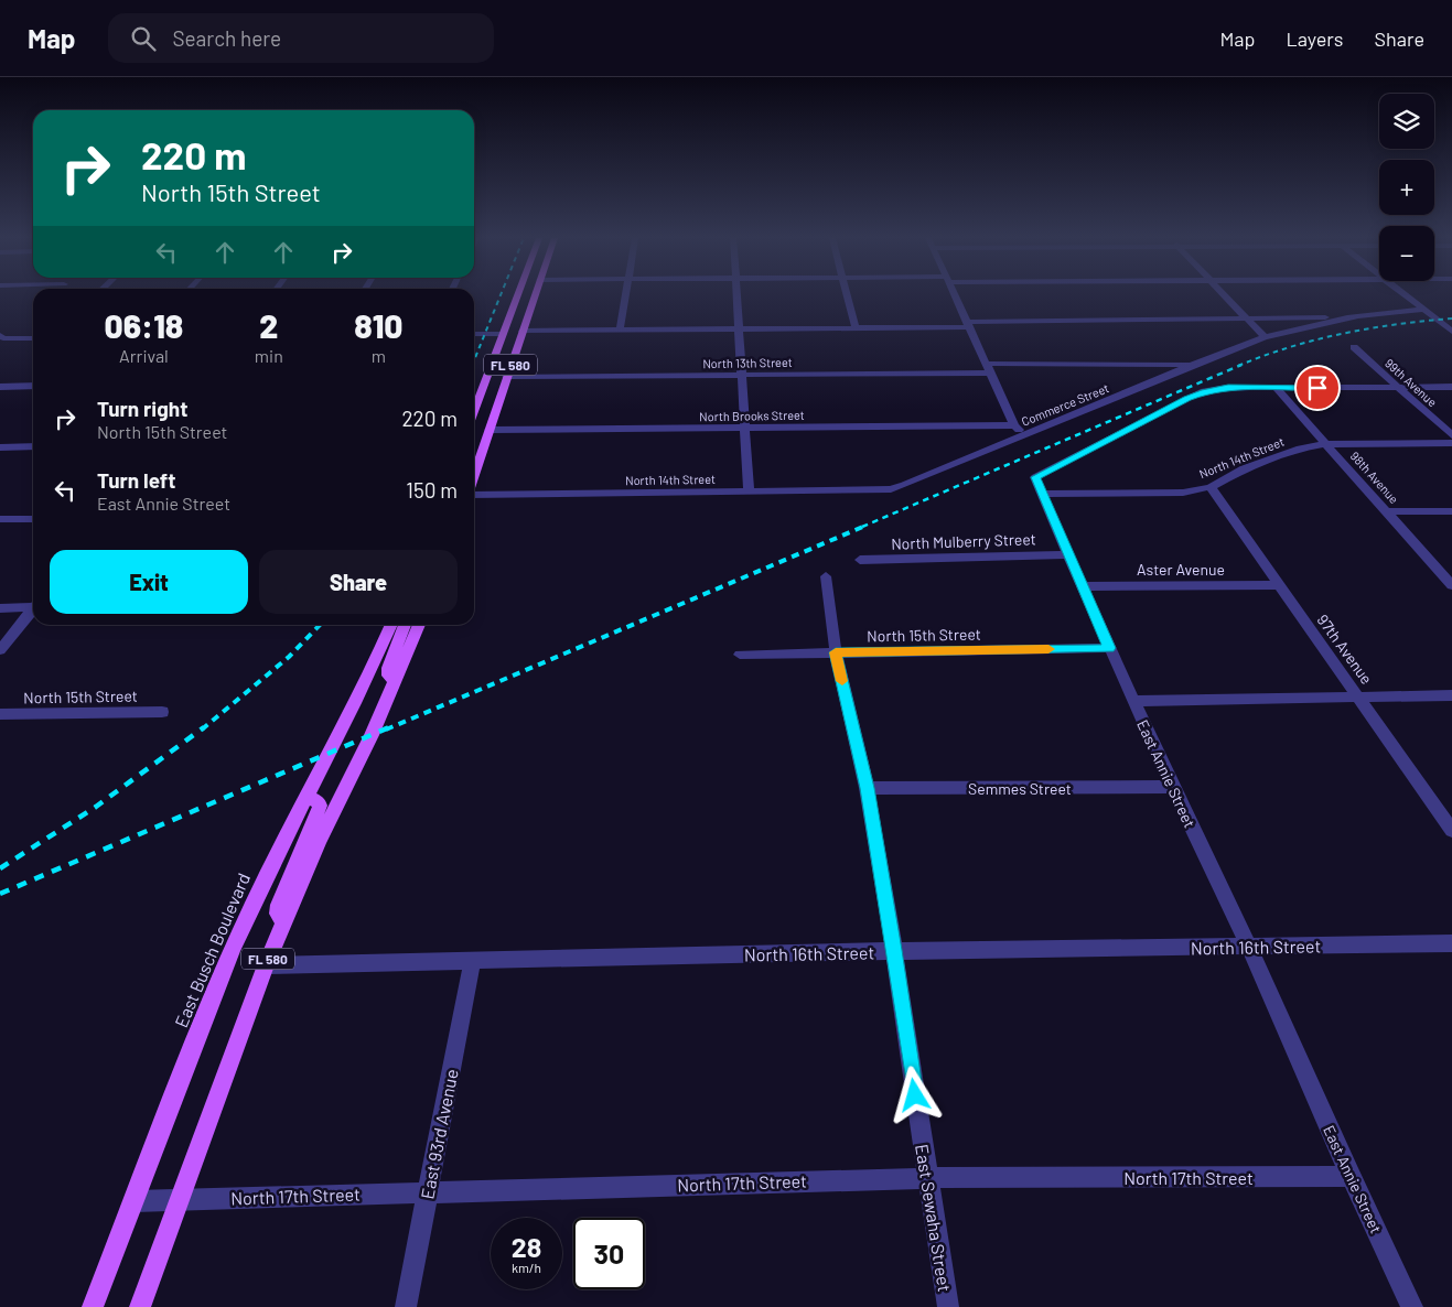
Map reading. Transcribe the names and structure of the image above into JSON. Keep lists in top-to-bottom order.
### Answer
{
  "streets": {
    "main road": ["FL 580", "East Busch Boulevard"],
    "street": [
      "North 13th Street",
      "99th Avenue",
      "Commerce Street",
      "North Brooks Street",
      "North 14th Street",
      "98th Avenue",
      "North Mulberry Street",
      "Aster Avenue",
      "North 15th Street",
      "97th Avenue",
      "East Annie Street",
      "Semmes Street",
      "North 16th Street",
      "East 93rd Avenue",
      "North 17th Street",
      "East Sewaha Street"
    ]
  },
  "crossings": [
    ["North 13th Street", "FL 580"],
    ["North 13th Street", "Commerce Street"],
    ["FL 580", "North Brooks Street"],
    ["FL 580", "North 16th Street"],
    ["FL 580", "North 17th Street"],
    ["Commerce Street", "North 14th Street"],
    ["North 14th Street", "98th Avenue"],
    ["North 14th Street", "97th Avenue"],
    ["North 14th Street", "East Annie Street"],
    ["North Mulberry Street", "East Annie Street"],
    ["Aster Avenue", "97th Avenue"],
    ["Aster Avenue", "East Annie Street"],
    ["North 15th Street", "East Annie Street"],
    ["North 15th Street", "East Sewaha Street"],
    ["East Annie Street", "Semmes Street"],
    ["East Annie Street", "North 16th Street"],
    ["East Annie Street", "North 17th Street"],
    ["Semmes Street", "East Sewaha Street"],
    ["North 16th Street", "East 93rd Avenue"],
    ["North 16th Street", "East Sewaha Street"],
    ["East Busch Boulevard", "North 17th Street"],
    ["East 93rd Avenue", "North 17th Street"],
    ["North 17th Street", "East Sewaha Street"]
  ],
  "page": {
    "header": "Map",
    "search": "Search here",
    "nav": ["Map", "Layers", "Share"],
    "map_buttons": ["+", "−"],
    "turn": ["220 m", "North 15th Street"],
    "eta": [
      "06:18",
      "Arrival",
      "2",
      "min",
      "810",
      "m"
    ],
    "list": [
      {
        "name": "Turn right",
        "note": "North 15th Street",
        "value": "220 m"
      },
      {
        "name": "Turn left",
        "note": "East Annie Street",
        "value": "150 m"
      }
    ],
    "buttons": ["Exit", "Share"],
    "speed": "28 km/h",
    "limit": "30"
  }
}
